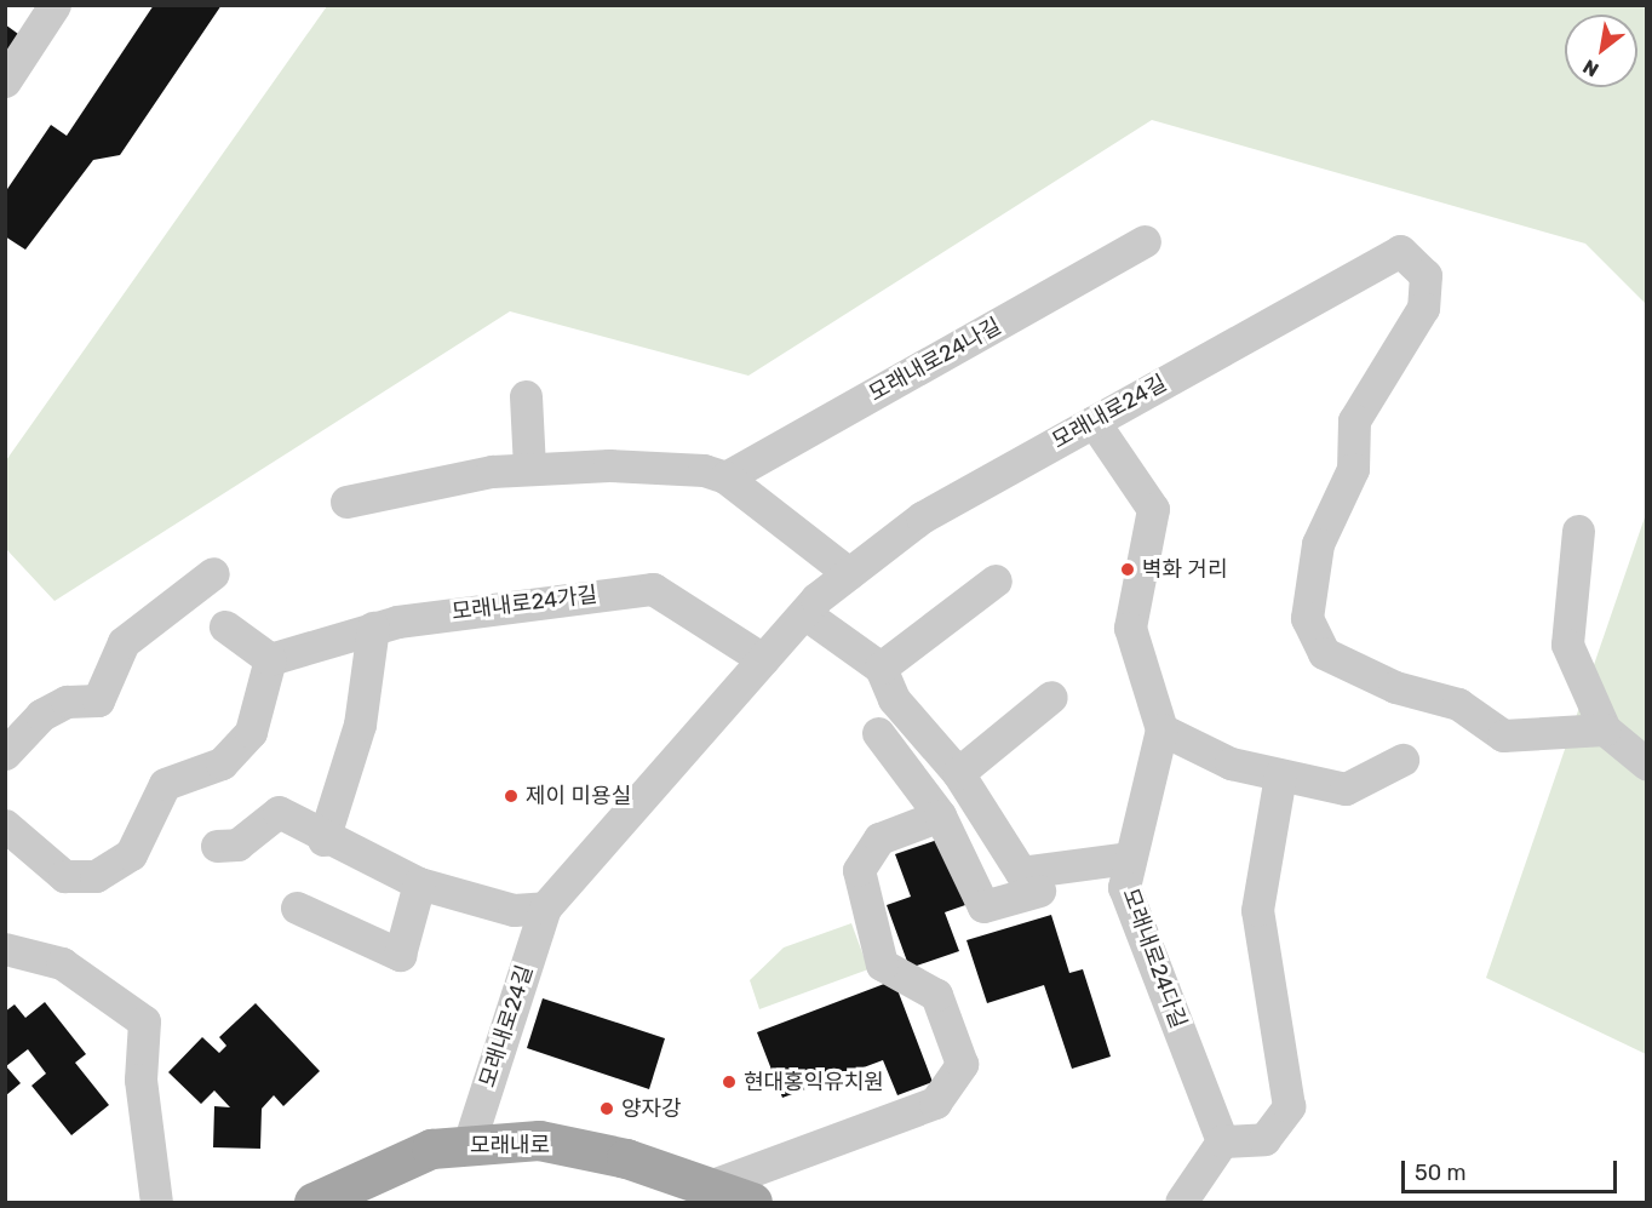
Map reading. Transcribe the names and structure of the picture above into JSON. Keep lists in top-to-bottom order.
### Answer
{
  "streets": {
    "main road": ["모래내로"],
    "street": [
      "모래내로24나길",
      "모래내로24길",
      "모래내로24가길",
      "모래내로24다길"
    ]
  },
  "crossings": [
    ["모래내로24길", "모래내로24가길"],
    ["모래내로24길", "모래내로"]
  ],
  "places": [
    "벽화 거리",
    "제이 미용실",
    "현대홍익유치원",
    "양자강"
  ],
  "scale_bar": "50 m",
  "north": "bottom left"
}
